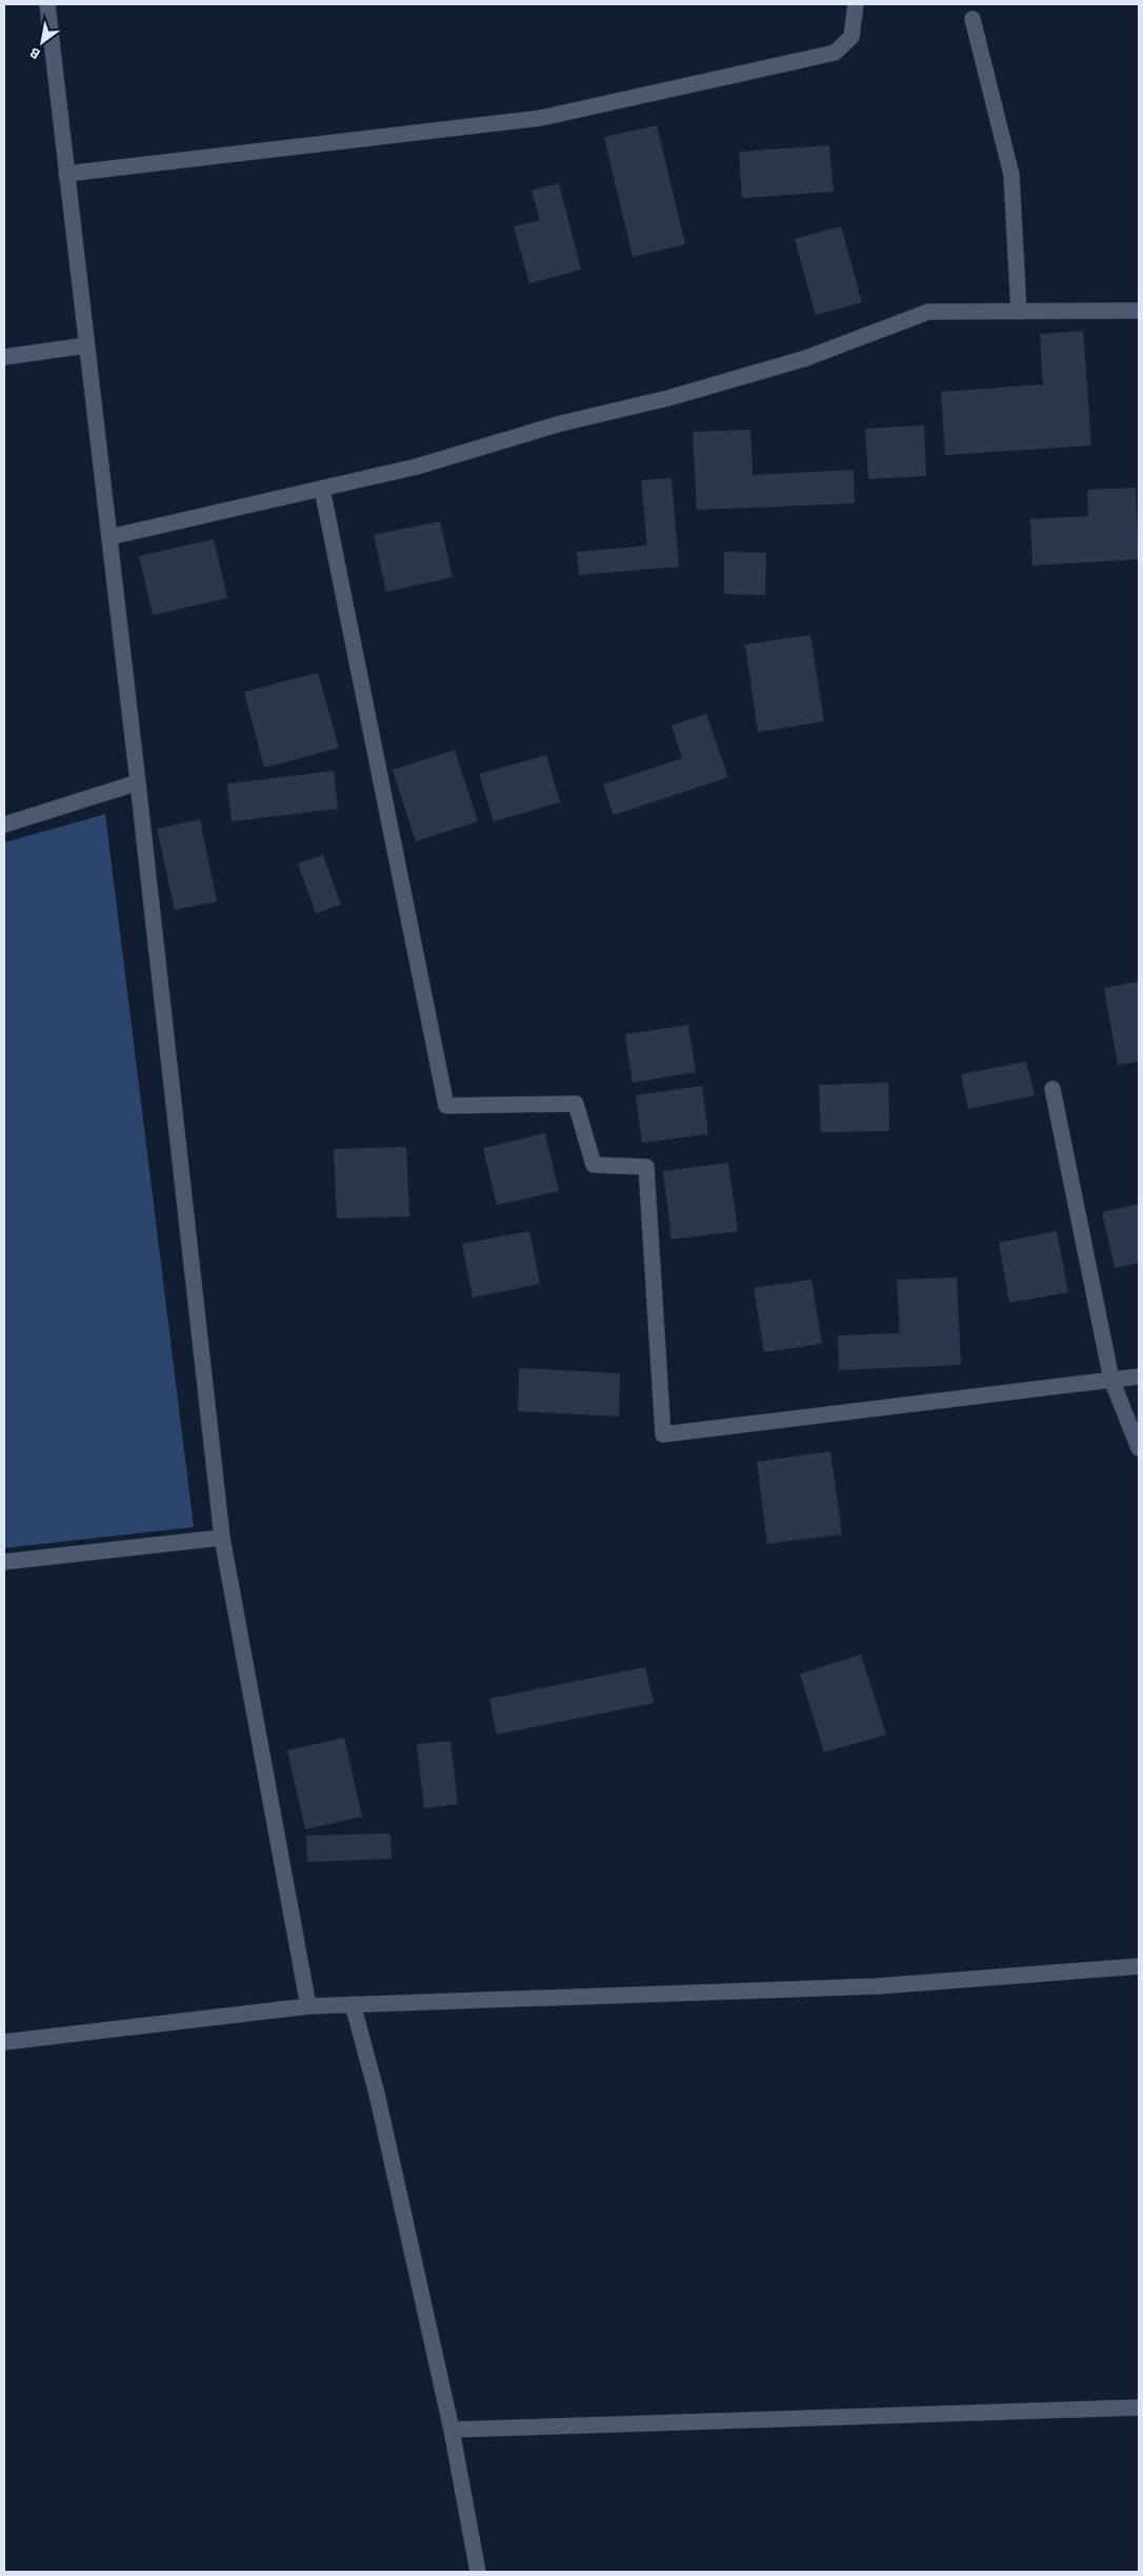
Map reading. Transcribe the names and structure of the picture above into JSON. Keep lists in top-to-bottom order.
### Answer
{
  "north": "bottom left"
}
